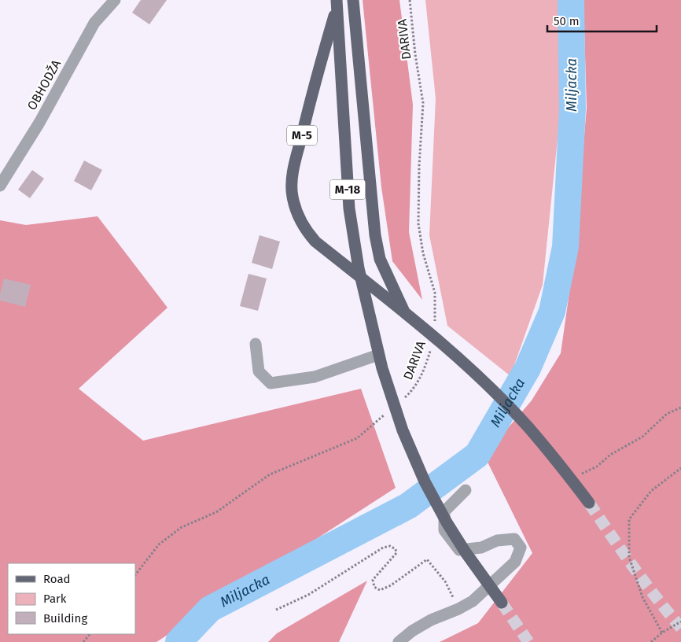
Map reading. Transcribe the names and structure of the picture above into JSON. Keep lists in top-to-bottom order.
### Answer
{
  "streets": {
    "main road": ["M-5", "M-18"],
    "street": ["OBHODŽA"],
    "path": ["DARIVA"]
  },
  "crossings": [
    ["M-5", "M-18"]
  ],
  "water": ["Miljacka"],
  "legend": ["Road", "Park", "Building"],
  "scale_bar": "50 m"
}
